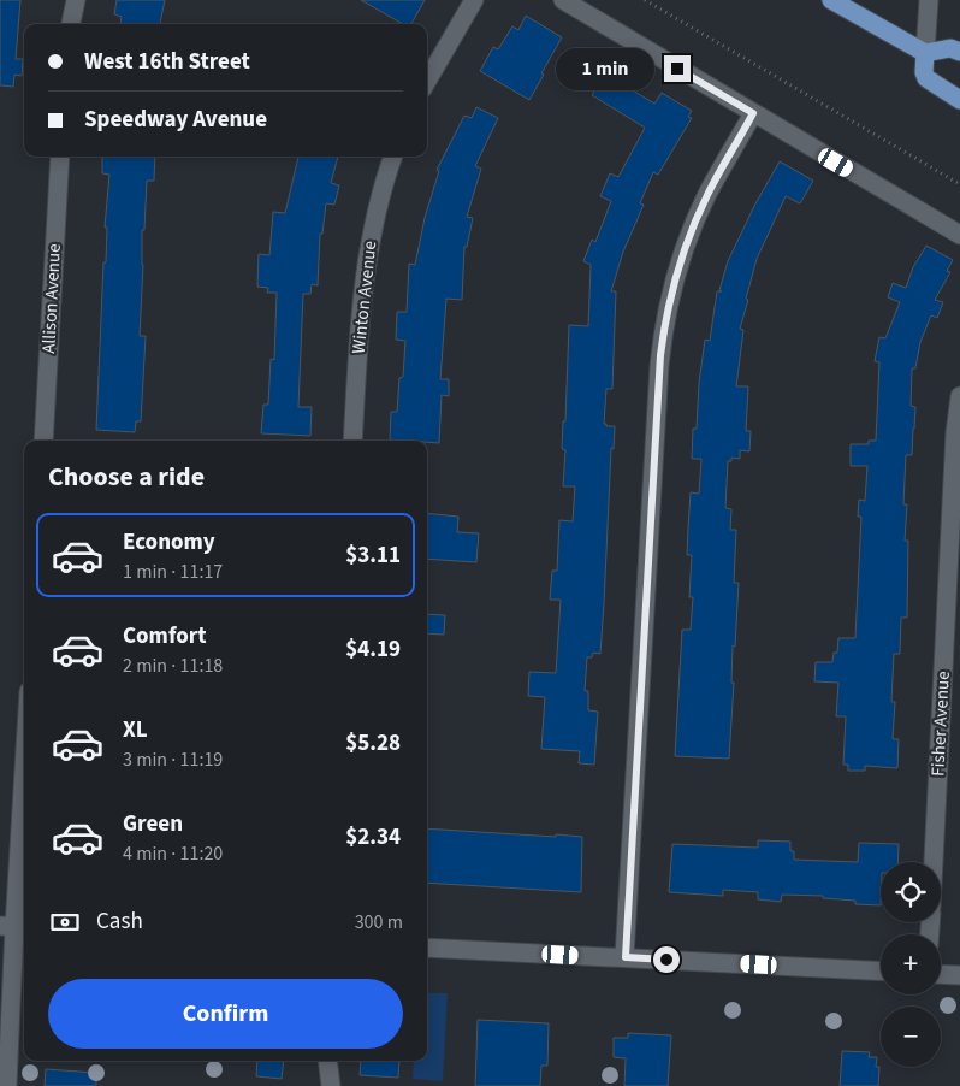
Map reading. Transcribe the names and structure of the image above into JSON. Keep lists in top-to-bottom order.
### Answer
{
  "streets": {
    "street": ["Winton Avenue", "Allison Avenue", "Fisher Avenue"]
  },
  "page": {
    "banner": ["West 16th Street", "Speedway Avenue"],
    "bubble": "1 min",
    "heading": "Choose a ride",
    "list": [
      {
        "name": "Economy",
        "note": "1 min · 11:17",
        "value": "$3.11"
      },
      {
        "name": "Comfort",
        "note": "2 min · 11:18",
        "value": "$4.19"
      },
      {
        "name": "XL",
        "note": "3 min · 11:19",
        "value": "$5.28"
      },
      {
        "name": "Green",
        "note": "4 min · 11:20",
        "value": "$2.34"
      }
    ],
    "map_buttons": ["+", "−"],
    "pay": ["Cash", "300 m"],
    "buttons": "Confirm"
  }
}
